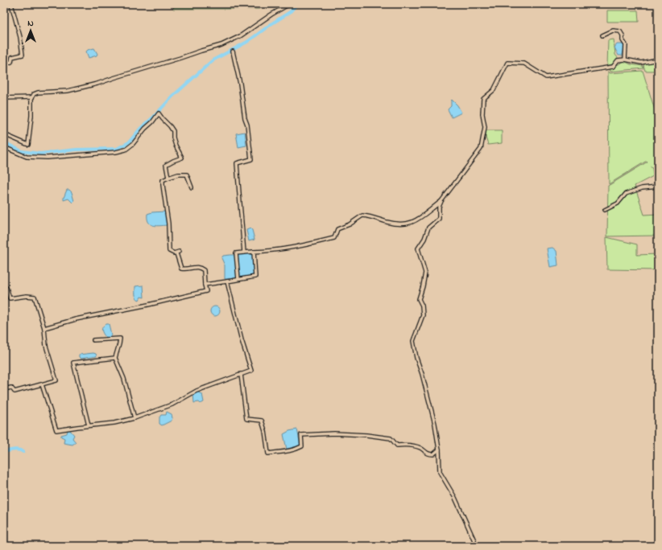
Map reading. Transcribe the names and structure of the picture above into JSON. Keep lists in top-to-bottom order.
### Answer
{
  "north": "top"
}
